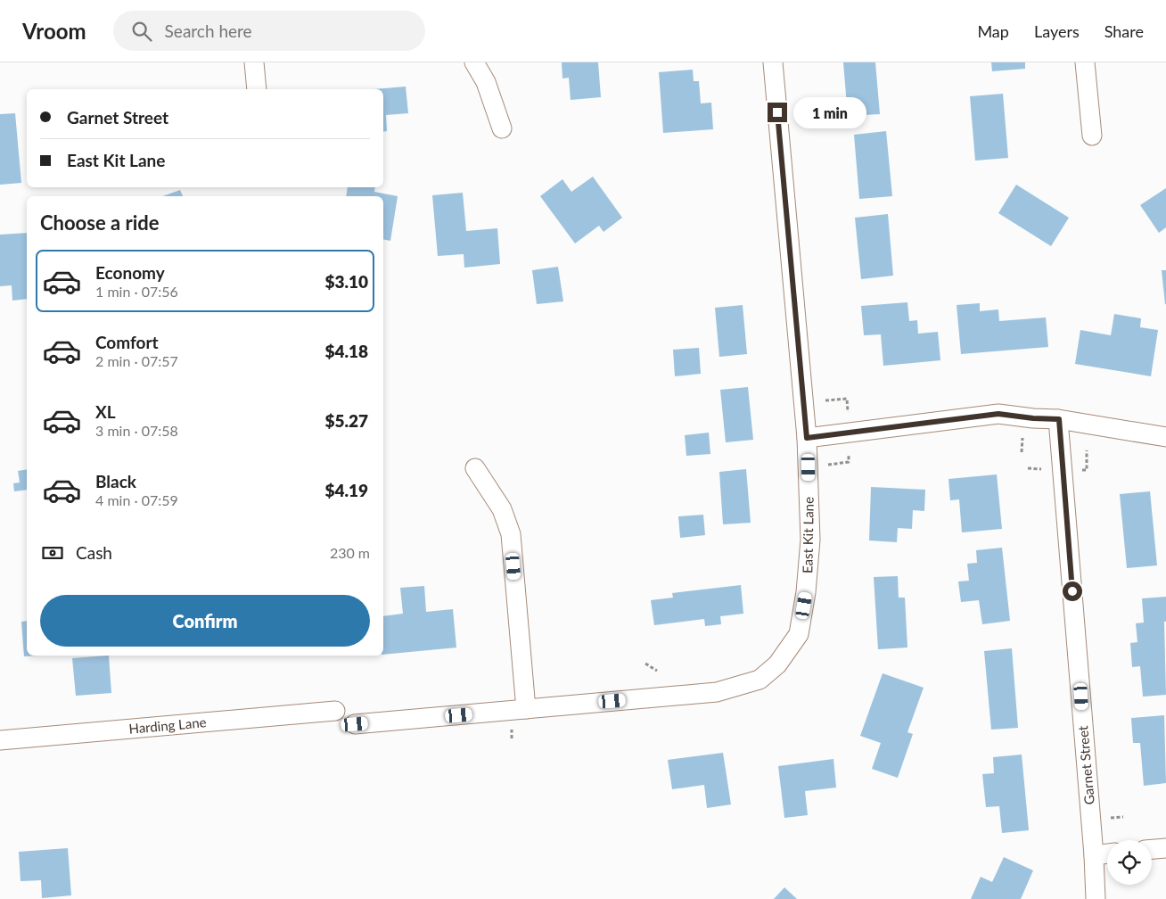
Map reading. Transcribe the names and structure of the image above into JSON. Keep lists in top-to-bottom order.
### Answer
{
  "streets": {
    "street": ["East Kit Lane", "Harding Lane", "Garnet Street"]
  },
  "page": {
    "header": "Vroom",
    "search": "Search here",
    "nav": ["Map", "Layers", "Share"],
    "banner": ["Garnet Street", "East Kit Lane"],
    "bubble": "1 min",
    "heading": "Choose a ride",
    "list": [
      {
        "name": "Economy",
        "note": "1 min · 07:56",
        "value": "$3.10"
      },
      {
        "name": "Comfort",
        "note": "2 min · 07:57",
        "value": "$4.18"
      },
      {
        "name": "XL",
        "note": "3 min · 07:58",
        "value": "$5.27"
      },
      {
        "name": "Black",
        "note": "4 min · 07:59",
        "value": "$4.19"
      }
    ],
    "pay": ["Cash", "230 m"],
    "buttons": "Confirm"
  }
}
